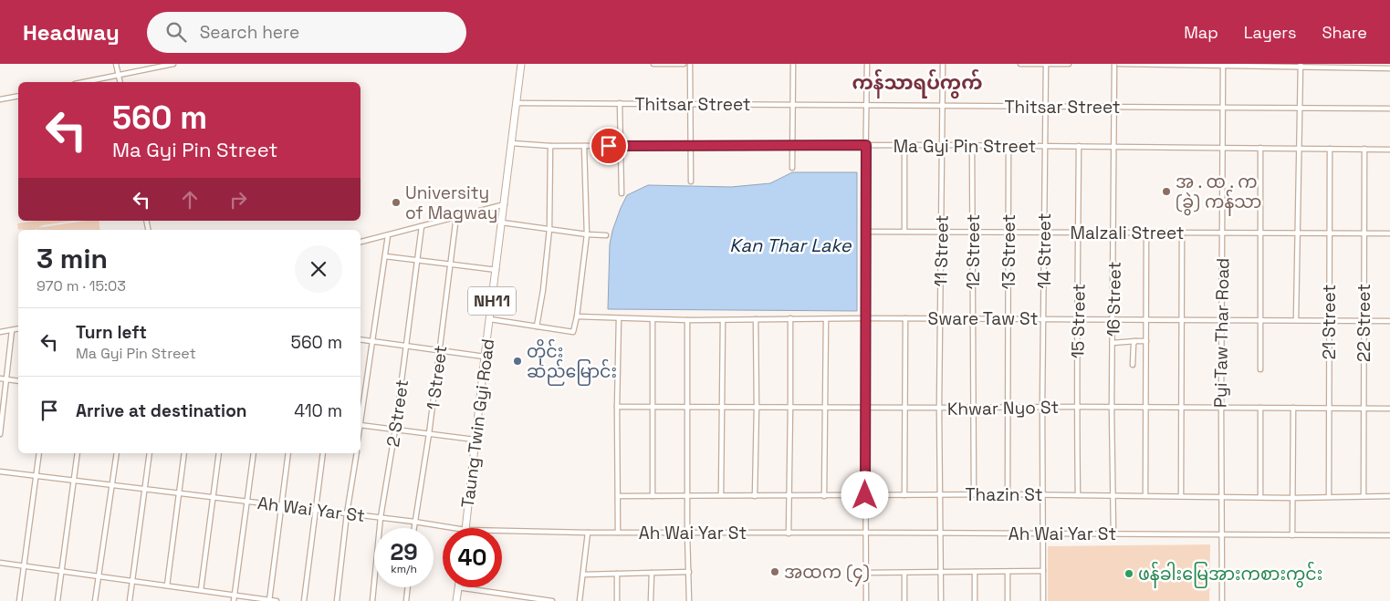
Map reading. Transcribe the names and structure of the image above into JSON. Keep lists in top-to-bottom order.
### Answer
{
  "streets": {
    "highway": ["NH11", "Taung Twin Gyi Road"],
    "street": [
      "Thitsar Street",
      "Ma Gyi Pin Street",
      "Malzali Street",
      "11 Street",
      "14 Street",
      "12 Street",
      "13 Street",
      "16 Street",
      "Sware Taw St",
      "15 Street",
      "21 Street",
      "22 Street",
      "Pyi Taw Thar Road",
      "1 Street",
      "Khwar Nyo St",
      "2 Street",
      "Thazin St",
      "Ah Wai Yar St"
    ]
  },
  "crossings": [
    ["Thitsar Street", "11 Street"],
    ["Thitsar Street", "14 Street"],
    ["Thitsar Street", "16 Street"],
    ["Thitsar Street", "Pyi Taw Thar Road"],
    ["Thitsar Street", "Taung Twin Gyi Road"],
    ["Ma Gyi Pin Street", "11 Street"],
    ["Ma Gyi Pin Street", "14 Street"],
    ["Ma Gyi Pin Street", "12 Street"],
    ["Ma Gyi Pin Street", "13 Street"],
    ["Ma Gyi Pin Street", "16 Street"],
    ["Ma Gyi Pin Street", "15 Street"],
    ["Ma Gyi Pin Street", "21 Street"],
    ["Ma Gyi Pin Street", "22 Street"],
    ["Ma Gyi Pin Street", "Pyi Taw Thar Road"],
    ["Ma Gyi Pin Street", "Taung Twin Gyi Road"],
    ["Malzali Street", "11 Street"],
    ["Malzali Street", "14 Street"],
    ["Malzali Street", "12 Street"],
    ["Malzali Street", "13 Street"],
    ["Malzali Street", "16 Street"],
    ["Malzali Street", "15 Street"],
    ["Malzali Street", "21 Street"],
    ["Malzali Street", "22 Street"],
    ["Malzali Street", "Pyi Taw Thar Road"],
    ["11 Street", "Sware Taw St"],
    ["11 Street", "Khwar Nyo St"],
    ["11 Street", "Thazin St"],
    ["11 Street", "Ah Wai Yar St"],
    ["14 Street", "Sware Taw St"],
    ["14 Street", "Khwar Nyo St"],
    ["14 Street", "Thazin St"],
    ["14 Street", "Ah Wai Yar St"],
    ["12 Street", "Sware Taw St"],
    ["12 Street", "Khwar Nyo St"],
    ["12 Street", "Thazin St"],
    ["13 Street", "Sware Taw St"],
    ["13 Street", "Khwar Nyo St"],
    ["13 Street", "Thazin St"],
    ["16 Street", "Sware Taw St"],
    ["16 Street", "Khwar Nyo St"],
    ["16 Street", "Thazin St"],
    ["16 Street", "Ah Wai Yar St"],
    ["Sware Taw St", "15 Street"],
    ["Sware Taw St", "21 Street"],
    ["Sware Taw St", "22 Street"],
    ["Sware Taw St", "Pyi Taw Thar Road"],
    ["15 Street", "Khwar Nyo St"],
    ["15 Street", "Thazin St"],
    ["21 Street", "Khwar Nyo St"],
    ["21 Street", "Thazin St"],
    ["22 Street", "Khwar Nyo St"],
    ["22 Street", "Thazin St"],
    ["Pyi Taw Thar Road", "Khwar Nyo St"],
    ["Pyi Taw Thar Road", "Thazin St"],
    ["Pyi Taw Thar Road", "Ah Wai Yar St"],
    ["1 Street", "Ah Wai Yar St"],
    ["2 Street", "Ah Wai Yar St"]
  ],
  "districts": ["ကန်သာရပ်ကွက်"],
  "water": ["Kan Thar Lake"],
  "places": [
    "အ . ထ . က (ခွဲ) ကန်သာ",
    "University of Magway",
    "တိုင်း ဆည်မြောင်း",
    "အထက (၄)",
    "ဖန်ခါးမြေအားကစားကွင်း"
  ],
  "page": {
    "header": "Headway",
    "search": "Search here",
    "nav": ["Map", "Layers", "Share"],
    "turn": ["560 m", "Ma Gyi Pin Street"],
    "heading": ["3 min", "970 m · 15:03"],
    "list": [
      {
        "name": "Turn left",
        "note": "Ma Gyi Pin Street",
        "value": "560 m"
      },
      {
        "name": "Arrive at destination",
        "value": "410 m"
      }
    ],
    "speed": "29 km/h",
    "limit": "40"
  }
}
